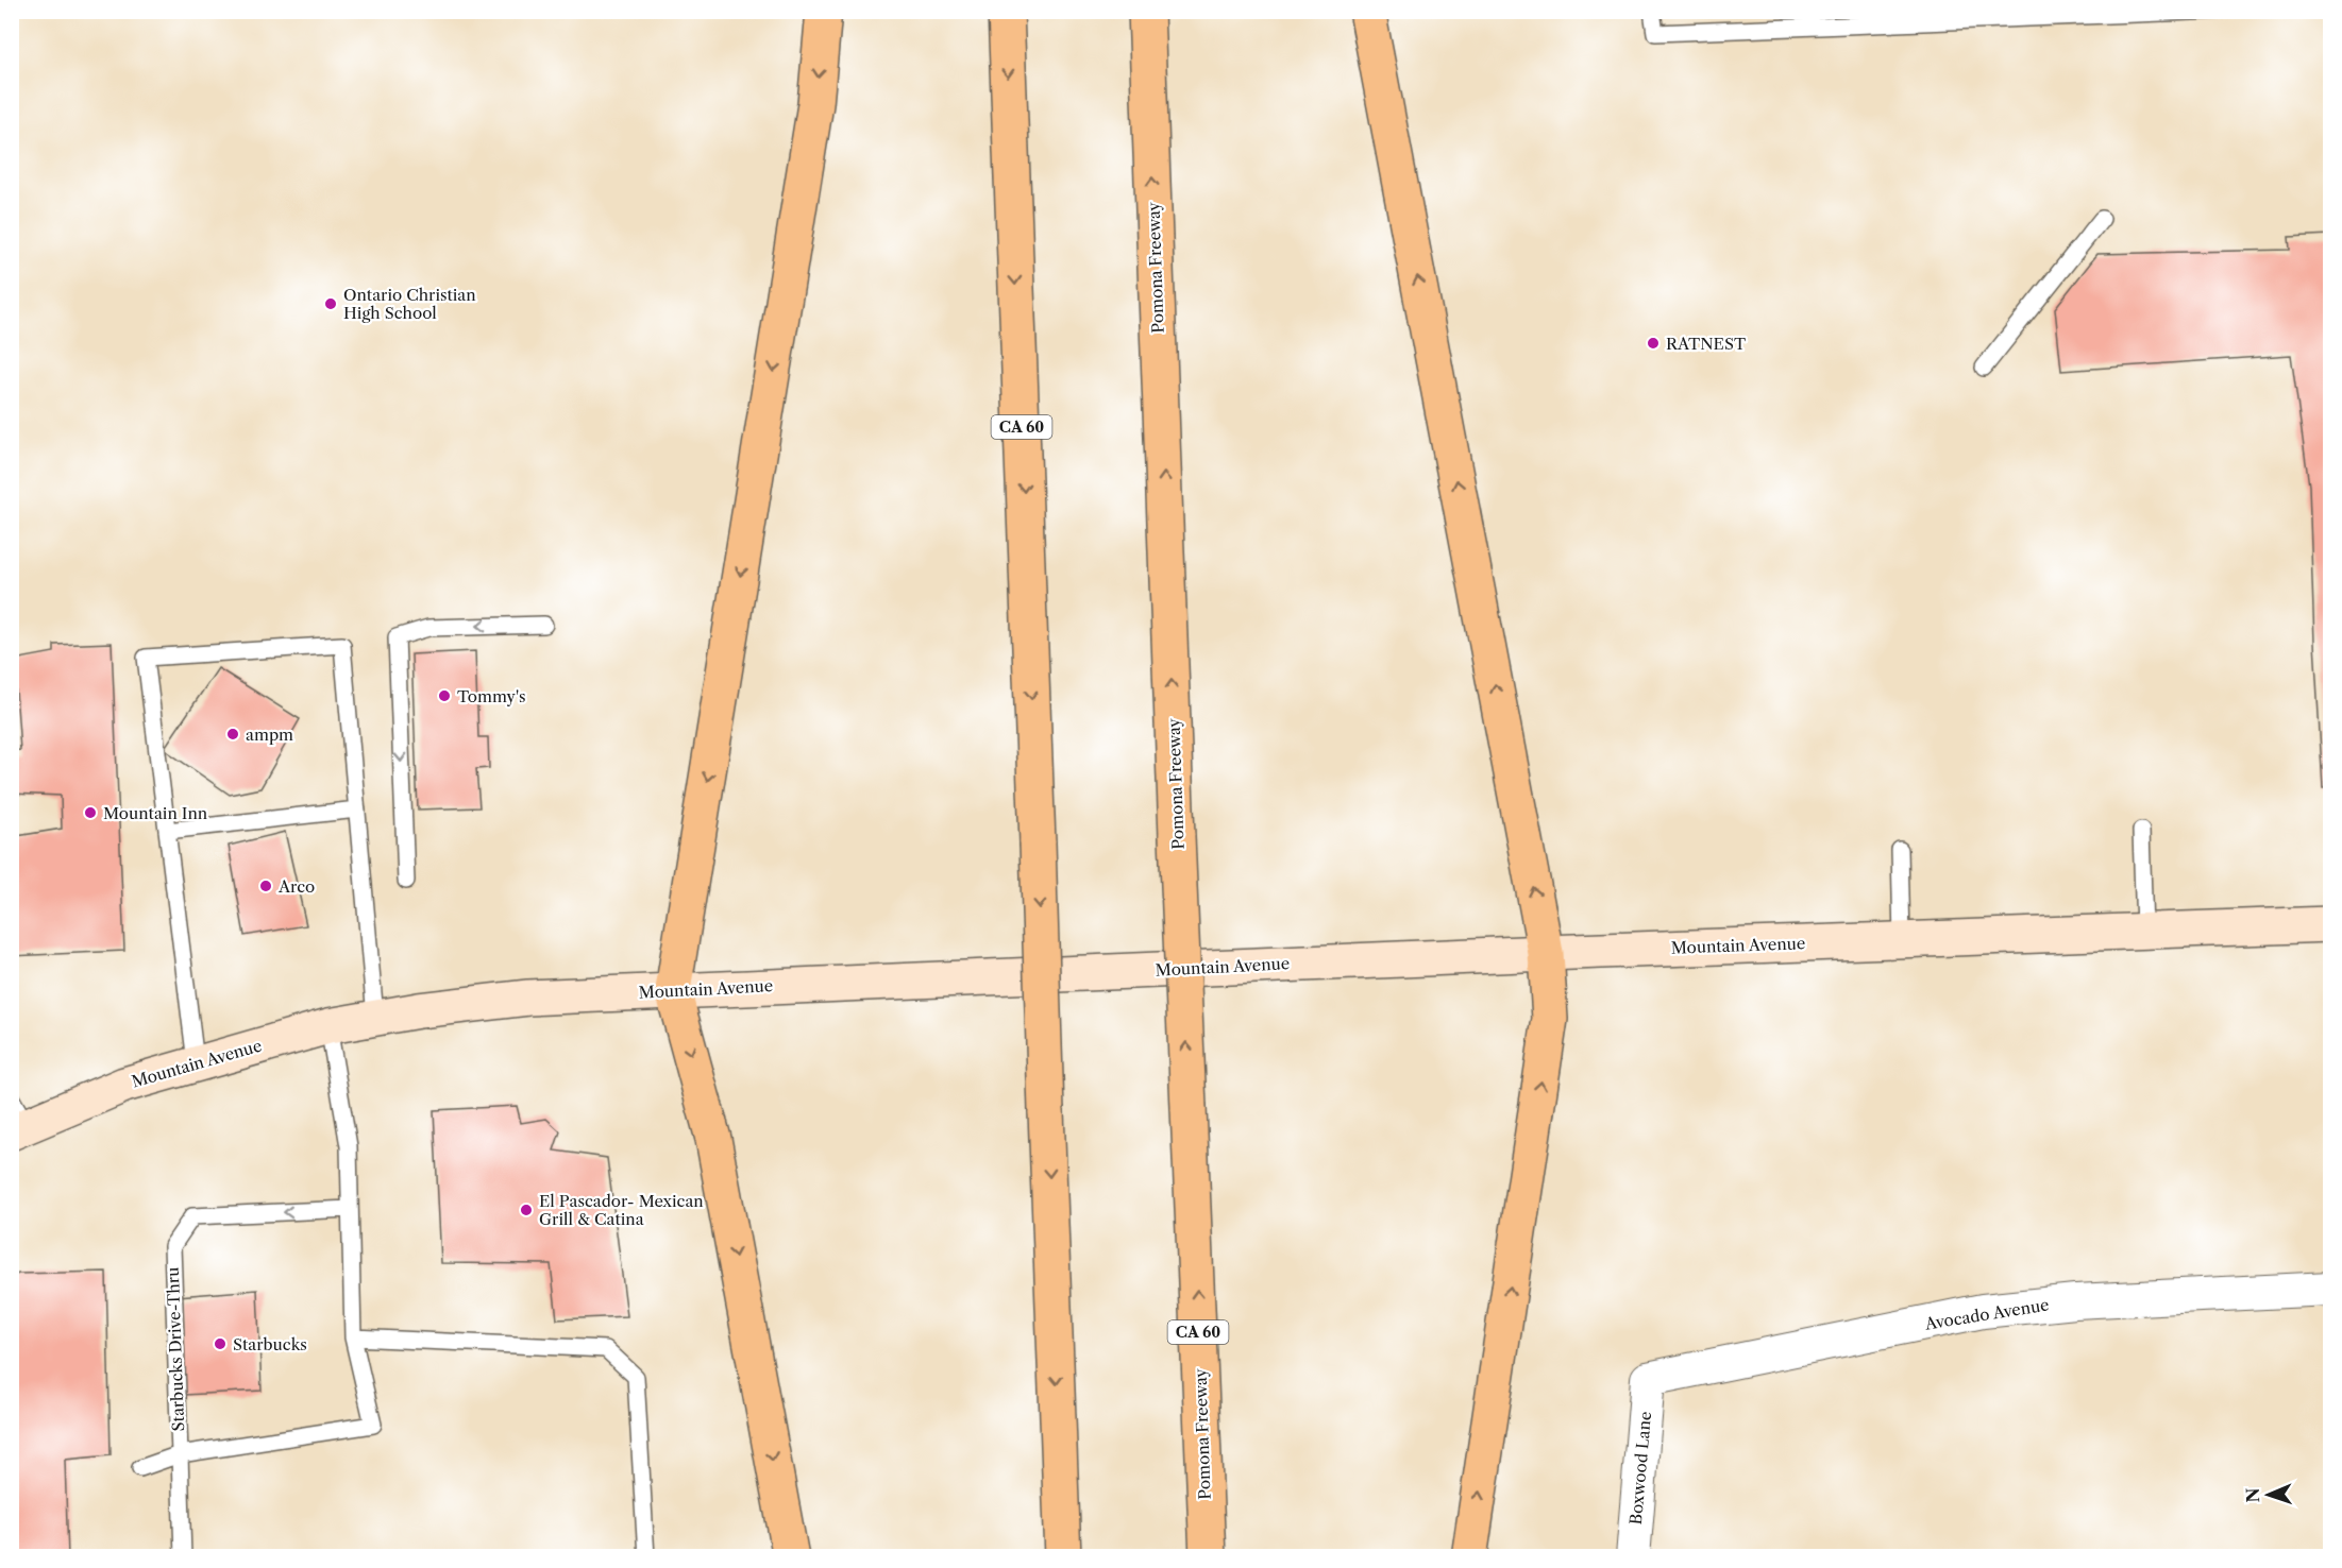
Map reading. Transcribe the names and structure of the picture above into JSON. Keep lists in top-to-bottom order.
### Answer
{
  "streets": {
    "highway": ["Pomona Freeway", "CA 60"],
    "main road": ["Mountain Avenue"],
    "street": ["Avocado Avenue", "Boxwood Lane"],
    "lane": ["Starbucks Drive-Thru"]
  },
  "crossings": [
    ["Avocado Avenue", "Boxwood Lane"]
  ],
  "places": [
    "Ontario Christian High School",
    "RATNEST",
    "Tommy's",
    "ampm",
    "Mountain Inn",
    "Arco",
    "El Pascador- Mexican Grill & Catina",
    "Starbucks"
  ],
  "north": "left"
}
